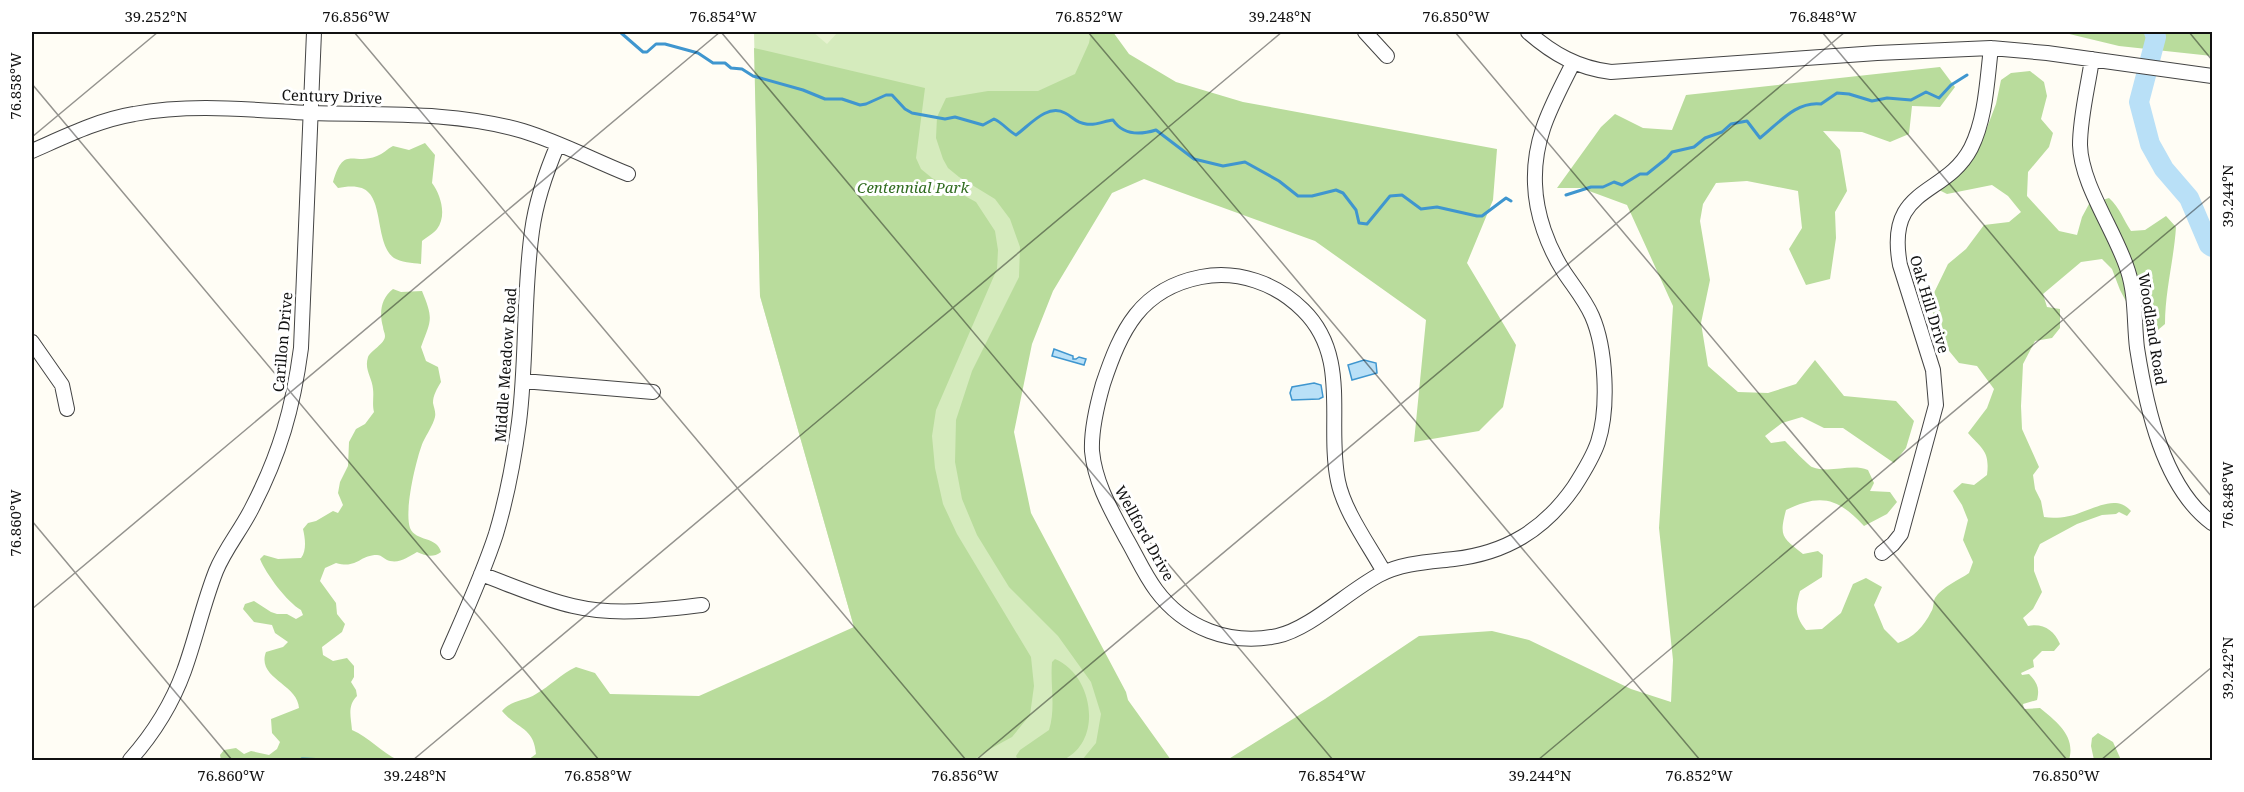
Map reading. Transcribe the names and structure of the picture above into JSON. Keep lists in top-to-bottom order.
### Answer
{
  "streets": {
    "street": [
      "Century Drive",
      "Oak Hill Drive",
      "Woodland Road",
      "Carillon Drive",
      "Middle Meadow Road",
      "Wellford Drive"
    ]
  },
  "crossings": [
    ["Century Drive", "Carillon Drive"],
    ["Century Drive", "Middle Meadow Road"]
  ],
  "parks": ["Centennial Park"],
  "coordinates": [
    "39.252°N",
    "76.856°W",
    "76.854°W",
    "76.852°W",
    "39.248°N",
    "76.850°W",
    "76.848°W",
    "76.858°W",
    "39.244°N",
    "76.860°W",
    "39.242°N"
  ]
}
